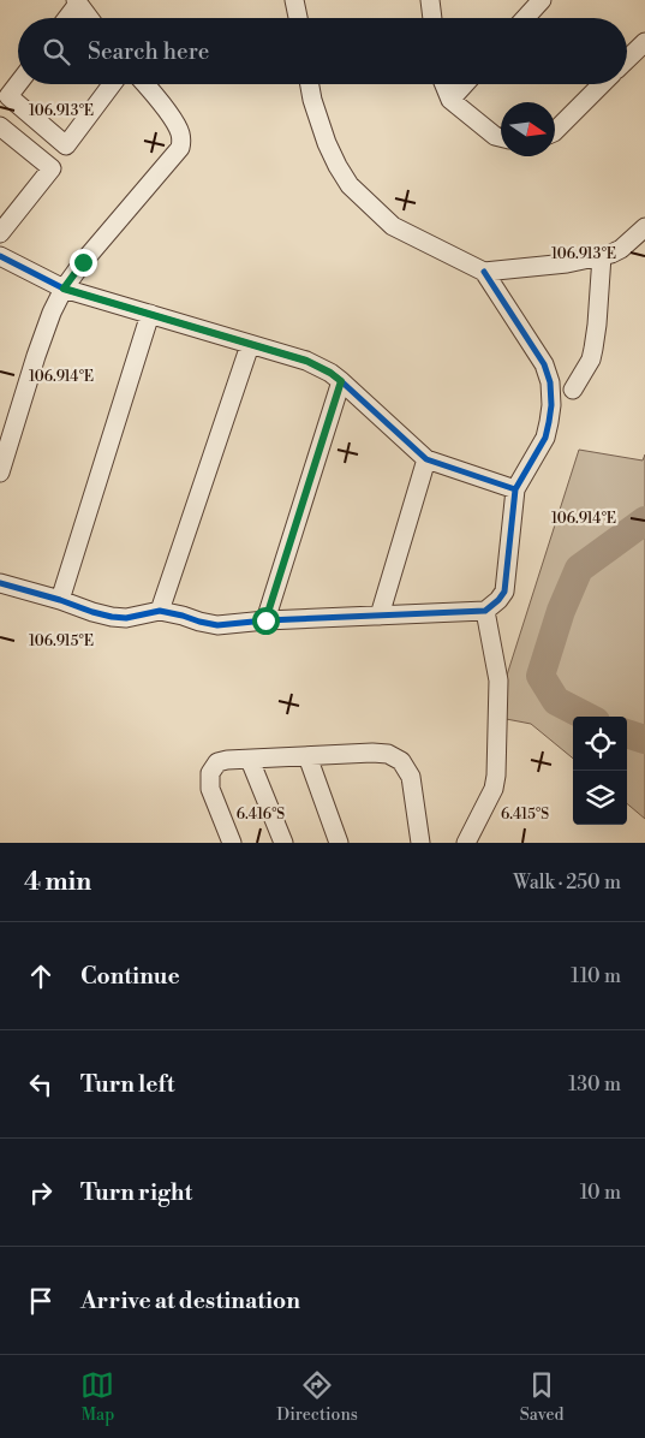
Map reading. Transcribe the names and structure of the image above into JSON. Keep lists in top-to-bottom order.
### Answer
{
  "north": "right",
  "page": {
    "search": "Search here",
    "heading": ["4 min", "Walk · 250 m"],
    "list": [
      ["Continue", "110 m"],
      ["Turn left", "130 m"],
      ["Turn right", "10 m"],
      "Arrive at destination"
    ],
    "nav": ["Map", "Directions", "Saved"]
  },
  "coordinates": [
    "106.913°E",
    "106.914°E",
    "106.915°E",
    "6.416°S",
    "6.415°S"
  ]
}
